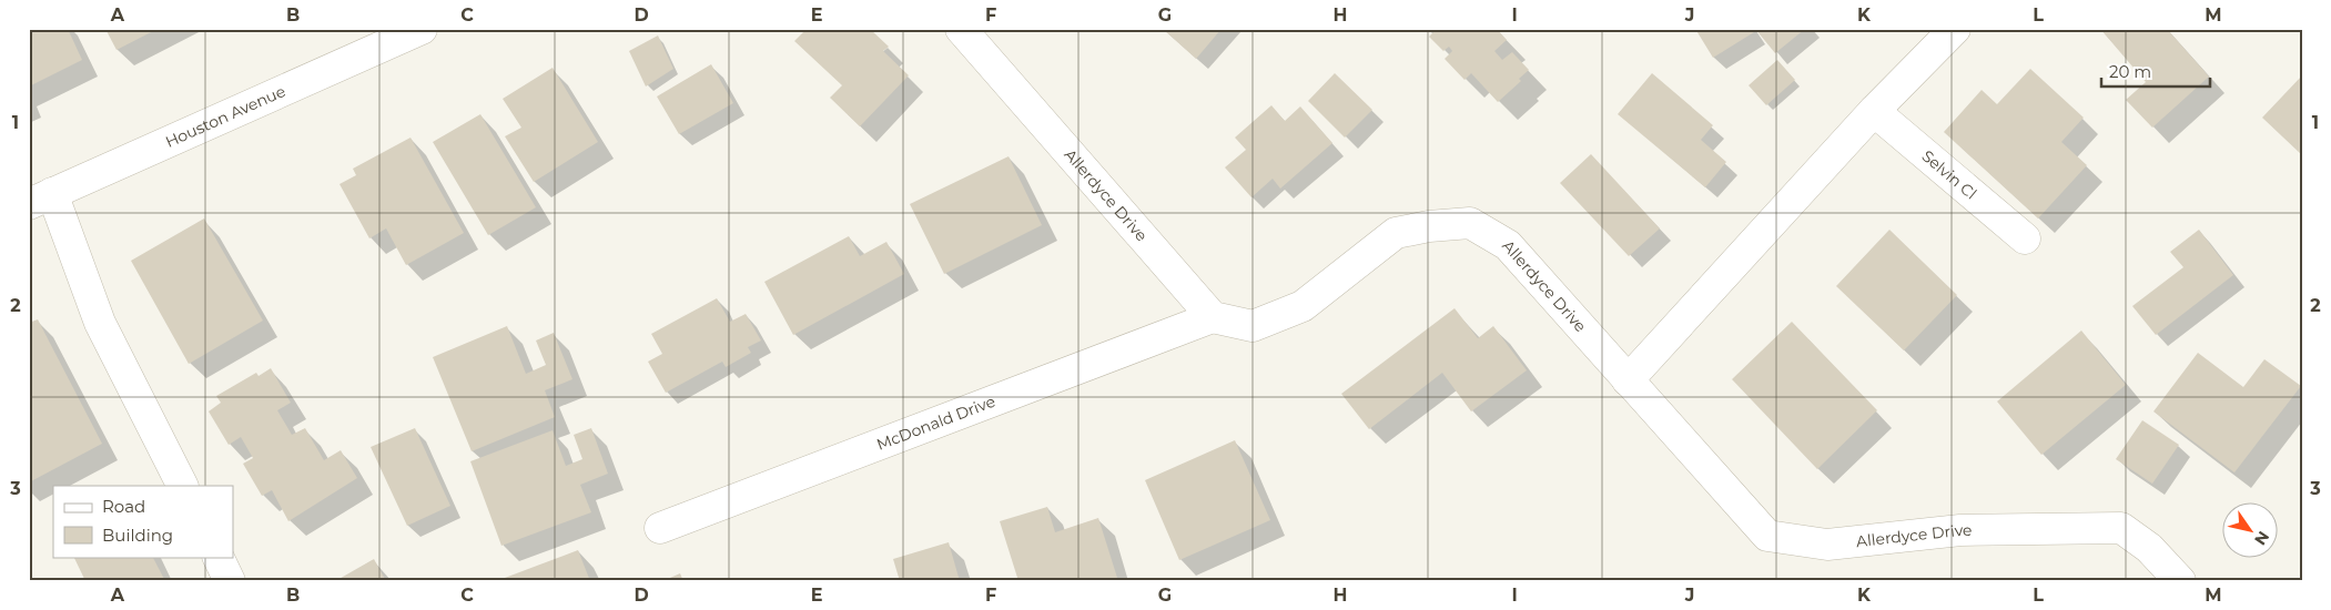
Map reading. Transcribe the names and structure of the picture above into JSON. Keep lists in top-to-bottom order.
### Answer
{
  "streets": {
    "street": [
      "Houston Avenue",
      "Selvin Cl",
      "Allerdyce Drive",
      "McDonald Drive"
    ]
  },
  "crossings": [
    ["Allerdyce Drive", "McDonald Drive"]
  ],
  "legend": ["Road", "Building"],
  "scale_bar": "20 m",
  "north": "bottom right",
  "grid": {
    "columns": [
      "A",
      "B",
      "C",
      "D",
      "E",
      "F",
      "G",
      "H",
      "I",
      "J",
      "K",
      "L",
      "M"
    ],
    "rows": ["1", "2", "3"]
  }
}
